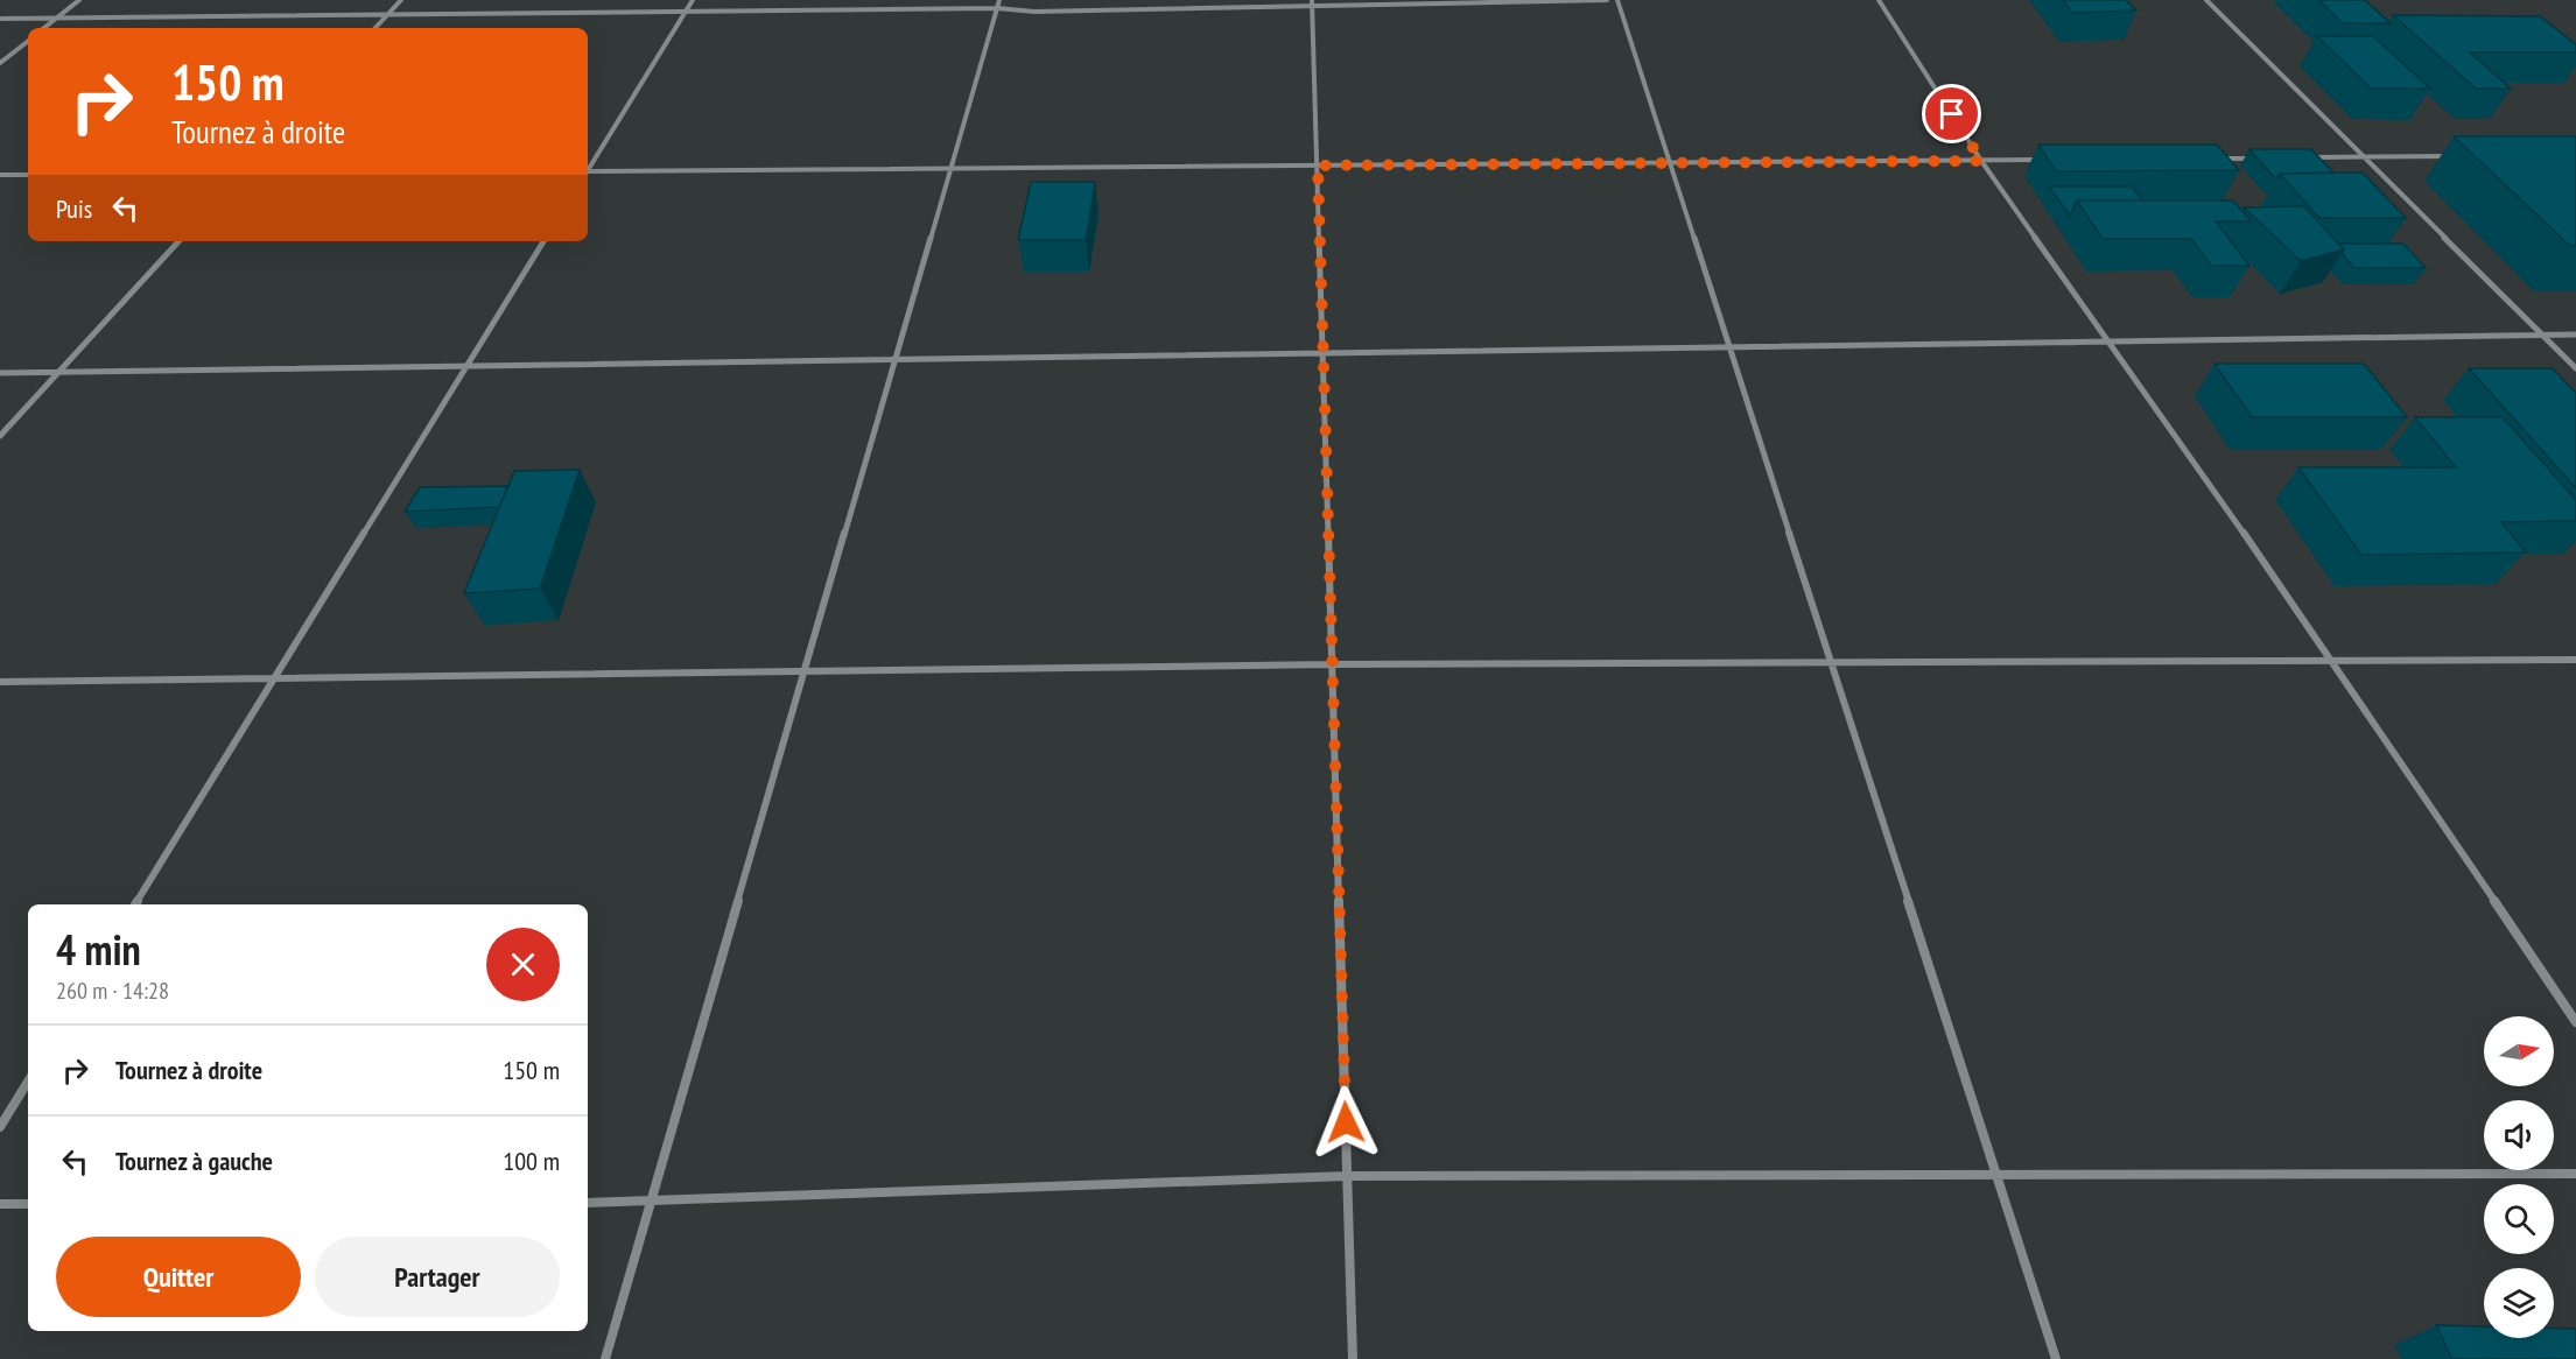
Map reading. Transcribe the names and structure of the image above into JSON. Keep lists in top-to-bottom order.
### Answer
{
  "north": "right",
  "page": {
    "turn": ["150 m", "Tournez à droite"],
    "then": "Puis",
    "heading": ["4 min", "260 m · 14:28"],
    "list": [
      {
        "name": "Tournez à droite",
        "value": "150 m"
      },
      {
        "name": "Tournez à gauche",
        "value": "100 m"
      }
    ],
    "buttons": ["Quitter", "Partager"]
  }
}
